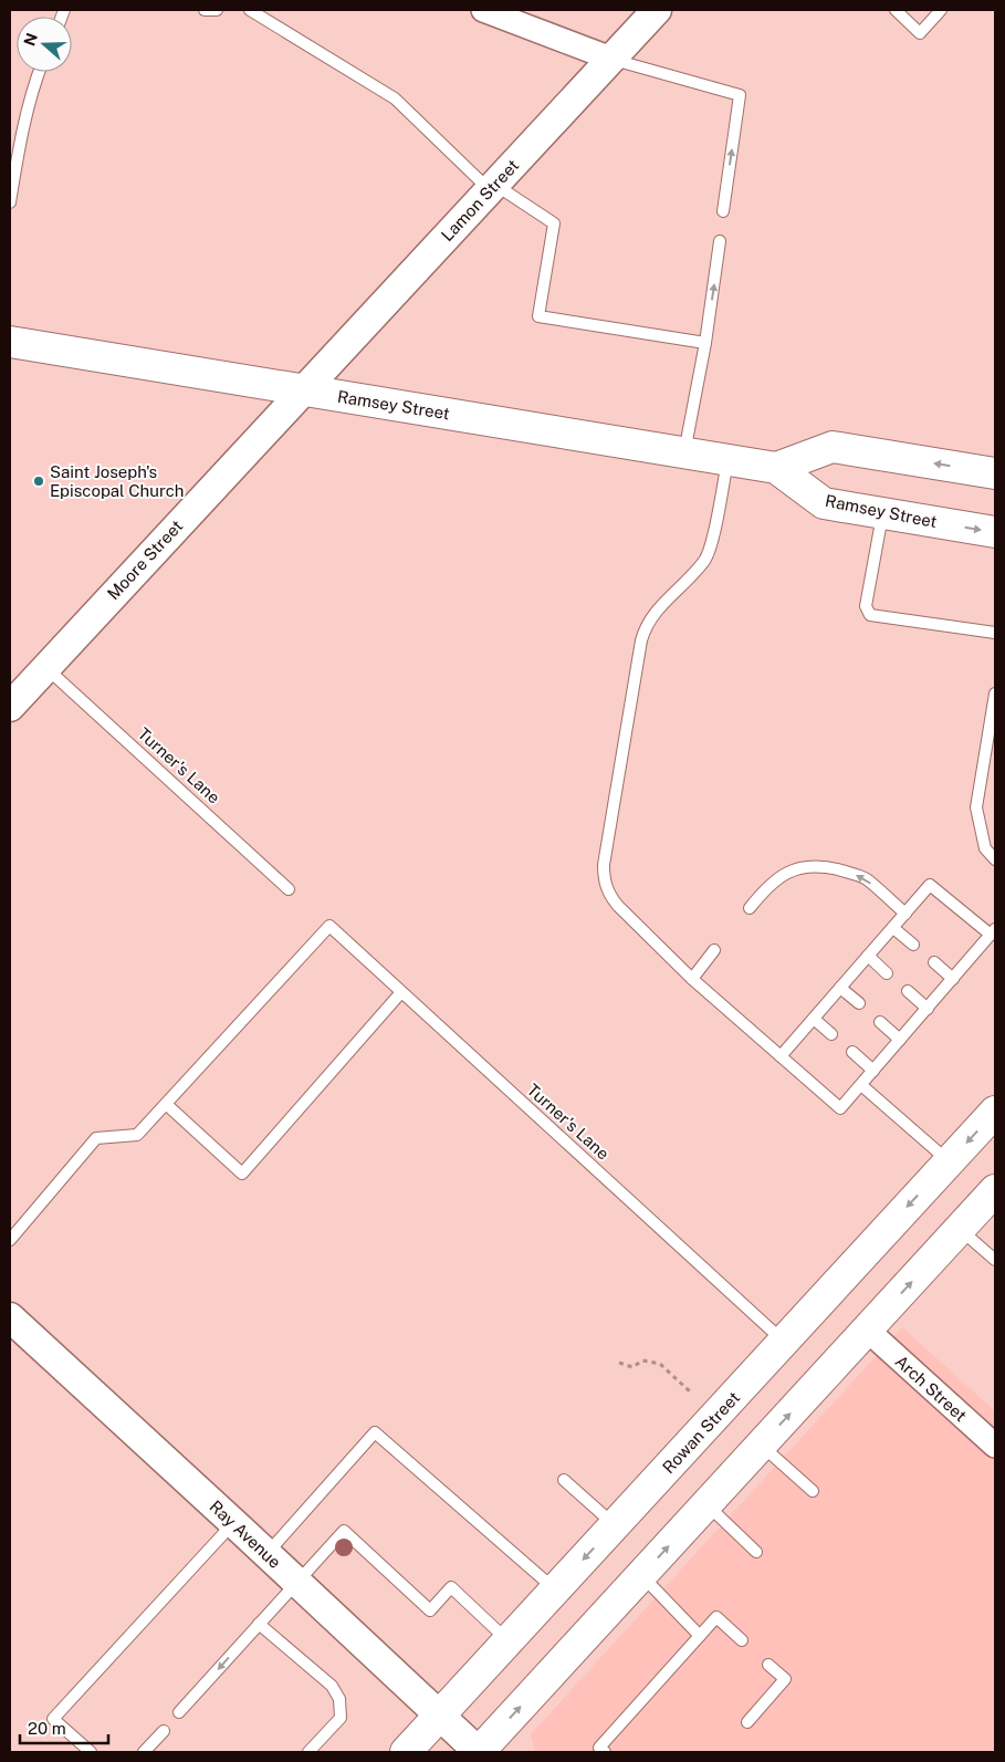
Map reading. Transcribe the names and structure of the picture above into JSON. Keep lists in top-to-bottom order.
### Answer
{
  "streets": {
    "main road": ["Ramsey Street", "Rowan Street"],
    "street": [
      "Lamon Street",
      "Moore Street",
      "Arch Street",
      "Ray Avenue"
    ],
    "lane": ["Turner's Lane"]
  },
  "crossings": [
    ["Lamon Street", "Ramsey Street"],
    ["Lamon Street", "Moore Street"],
    ["Ramsey Street", "Moore Street"],
    ["Moore Street", "Turner's Lane"],
    ["Turner's Lane", "Rowan Street"],
    ["Rowan Street", "Ray Avenue"]
  ],
  "places": ["Saint Joseph's Episcopal Church"],
  "scale_bar": "20 m",
  "north": "left"
}
